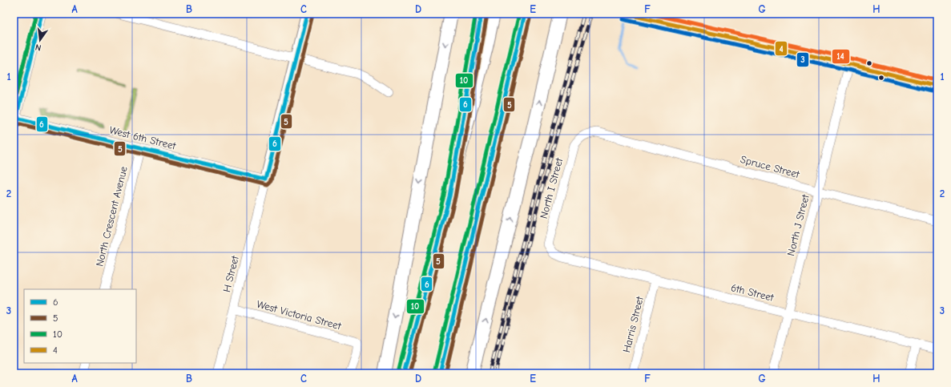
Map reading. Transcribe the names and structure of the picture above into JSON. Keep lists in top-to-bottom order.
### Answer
{
  "streets": {
    "street": [
      "West 6th Street",
      "Spruce Street",
      "North I Street",
      "North Crescent Avenue",
      "North J Street",
      "H Street",
      "6th Street",
      "West Victoria Street",
      "Harris Street"
    ]
  },
  "crossings": [
    ["West 6th Street", "North Crescent Avenue"],
    ["West 6th Street", "H Street"],
    ["Spruce Street", "North I Street"],
    ["Spruce Street", "North J Street"],
    ["North I Street", "6th Street"],
    ["North J Street", "6th Street"],
    ["H Street", "West Victoria Street"],
    ["6th Street", "Harris Street"]
  ],
  "lines": [
    "transit line 6",
    "transit line 5",
    "transit line 10",
    "transit line 4",
    "transit line 14",
    "transit line 3"
  ],
  "legend": [
    "6",
    "5",
    "10",
    "4"
  ],
  "north": "bottom",
  "grid": {
    "columns": [
      "A",
      "B",
      "C",
      "D",
      "E",
      "F",
      "G",
      "H"
    ],
    "rows": ["1", "2", "3"]
  }
}
